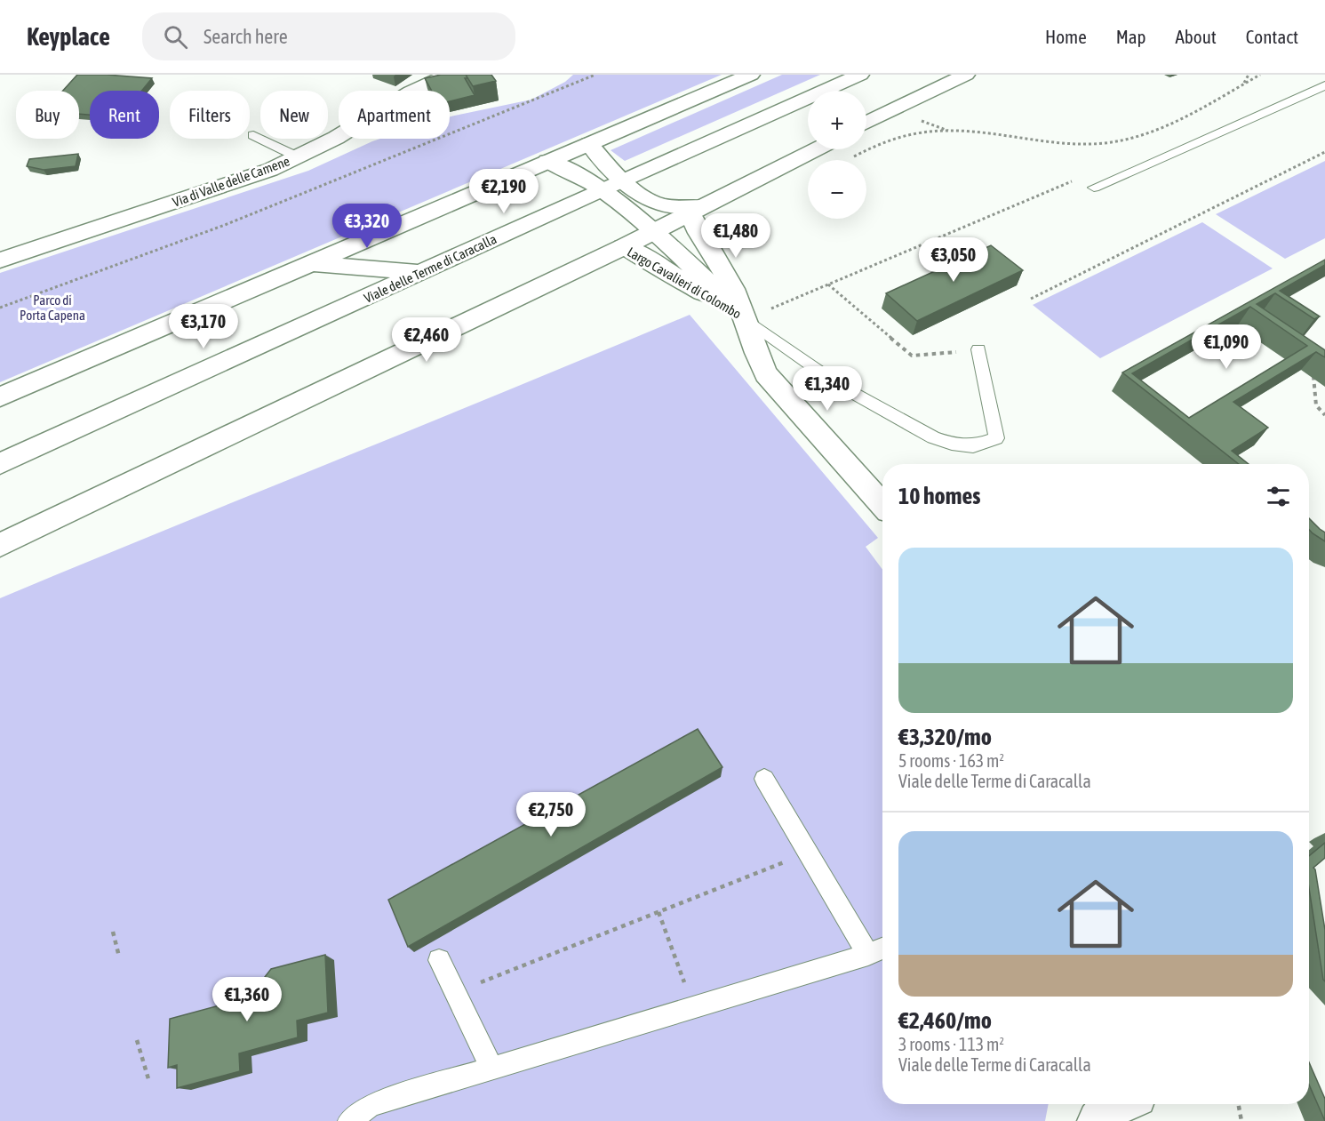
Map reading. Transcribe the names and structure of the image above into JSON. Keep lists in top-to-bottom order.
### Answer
{
  "streets": {
    "main road": ["Via di Valle delle Camene", "Viale delle Terme di Caracalla", "Largo Cavalieri di Colombo"]
  },
  "crossings": [
    ["Viale delle Terme di Caracalla", "Largo Cavalieri di Colombo"]
  ],
  "parks": ["Parco di Porta Capena"],
  "page": {
    "header": "Keyplace",
    "search": "Search here",
    "nav": [
      "Home",
      "Map",
      "About",
      "Contact"
    ],
    "map_buttons": ["+", "−"],
    "chip": [
      "Buy",
      "Rent",
      "Filters",
      "New",
      "Apartment"
    ],
    "price": [
      "€2,190",
      "€3,320",
      "€1,480",
      "€3,050",
      "€3,170",
      "€2,460",
      "€1,090",
      "€1,340",
      "€2,750",
      "€1,360"
    ],
    "heading": "10 homes",
    "list": [
      {
        "name": "€3,320/mo",
        "note": "5 rooms · 163 m² · Viale delle Terme di Caracalla"
      },
      {
        "name": "€2,460/mo",
        "note": "3 rooms · 113 m² · Viale delle Terme di Caracalla"
      }
    ]
  }
}
